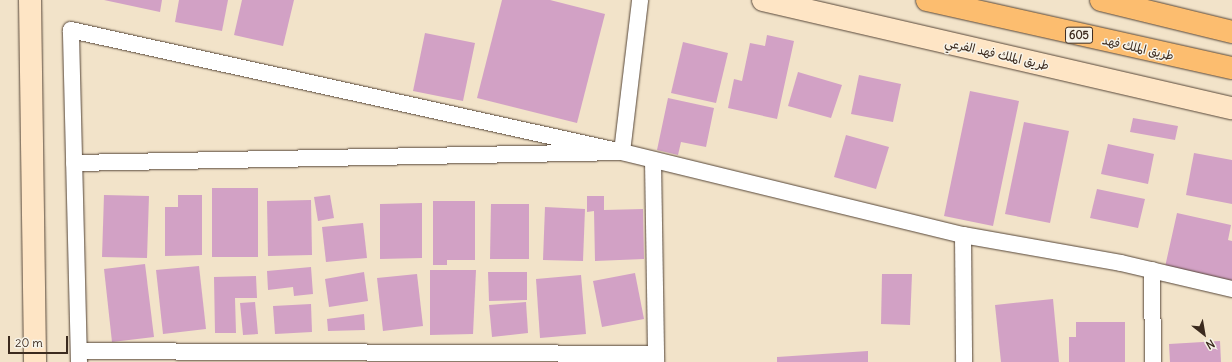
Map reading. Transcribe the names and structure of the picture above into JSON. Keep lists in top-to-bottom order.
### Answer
{
  "streets": {
    "highway": ["605", "طريق الملك فهد"],
    "main road": ["طريق الملك فهد الفرعي"]
  },
  "scale_bar": "20 m",
  "north": "bottom right"
}
